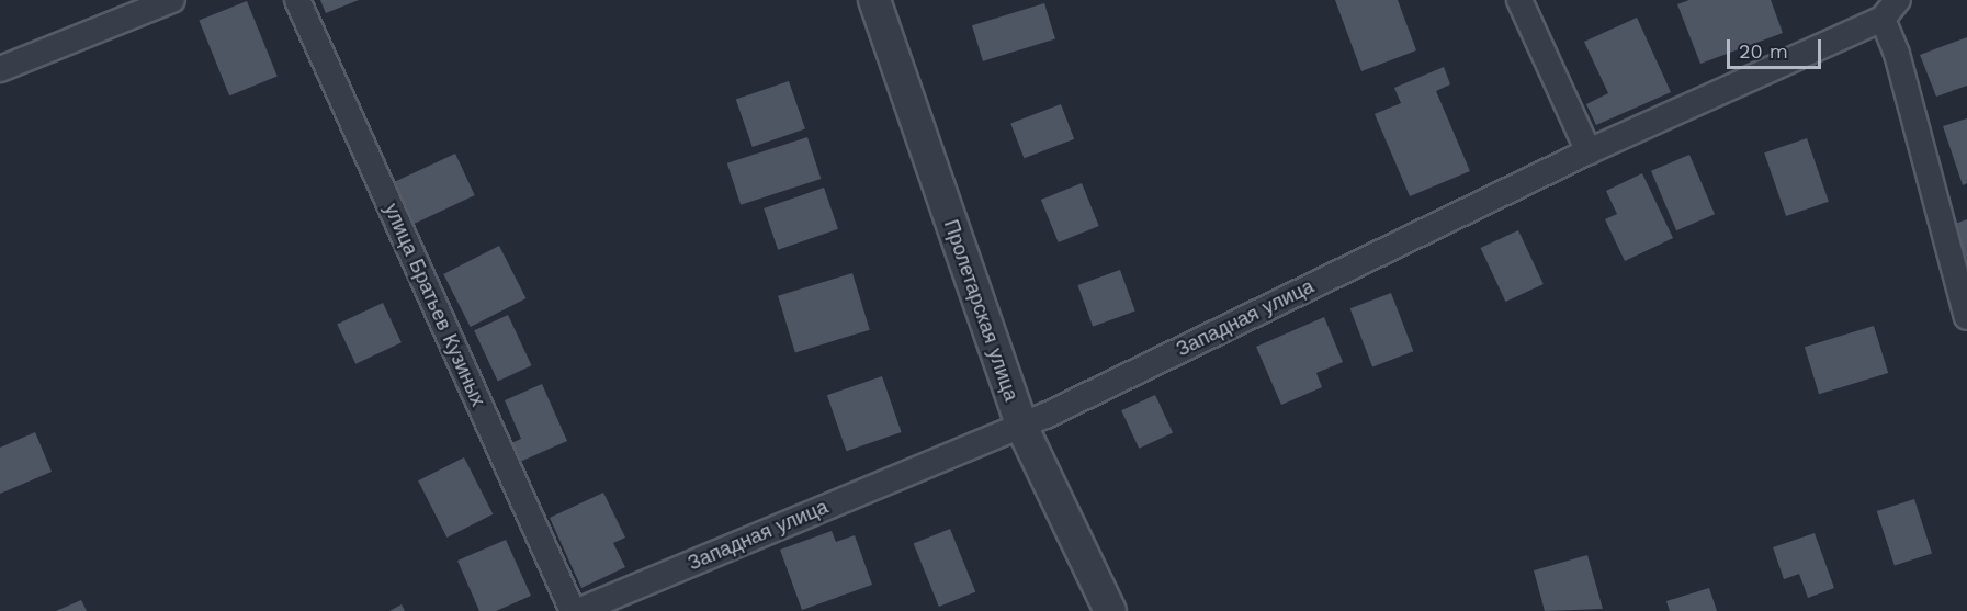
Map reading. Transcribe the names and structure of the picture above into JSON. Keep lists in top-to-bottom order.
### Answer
{
  "streets": {
    "street": ["улица Братьев Кузиных", "Пролетарская улица", "Западная улица"]
  },
  "crossings": [
    ["Пролетарская улица", "Западная улица"]
  ],
  "scale_bar": "20 m"
}
